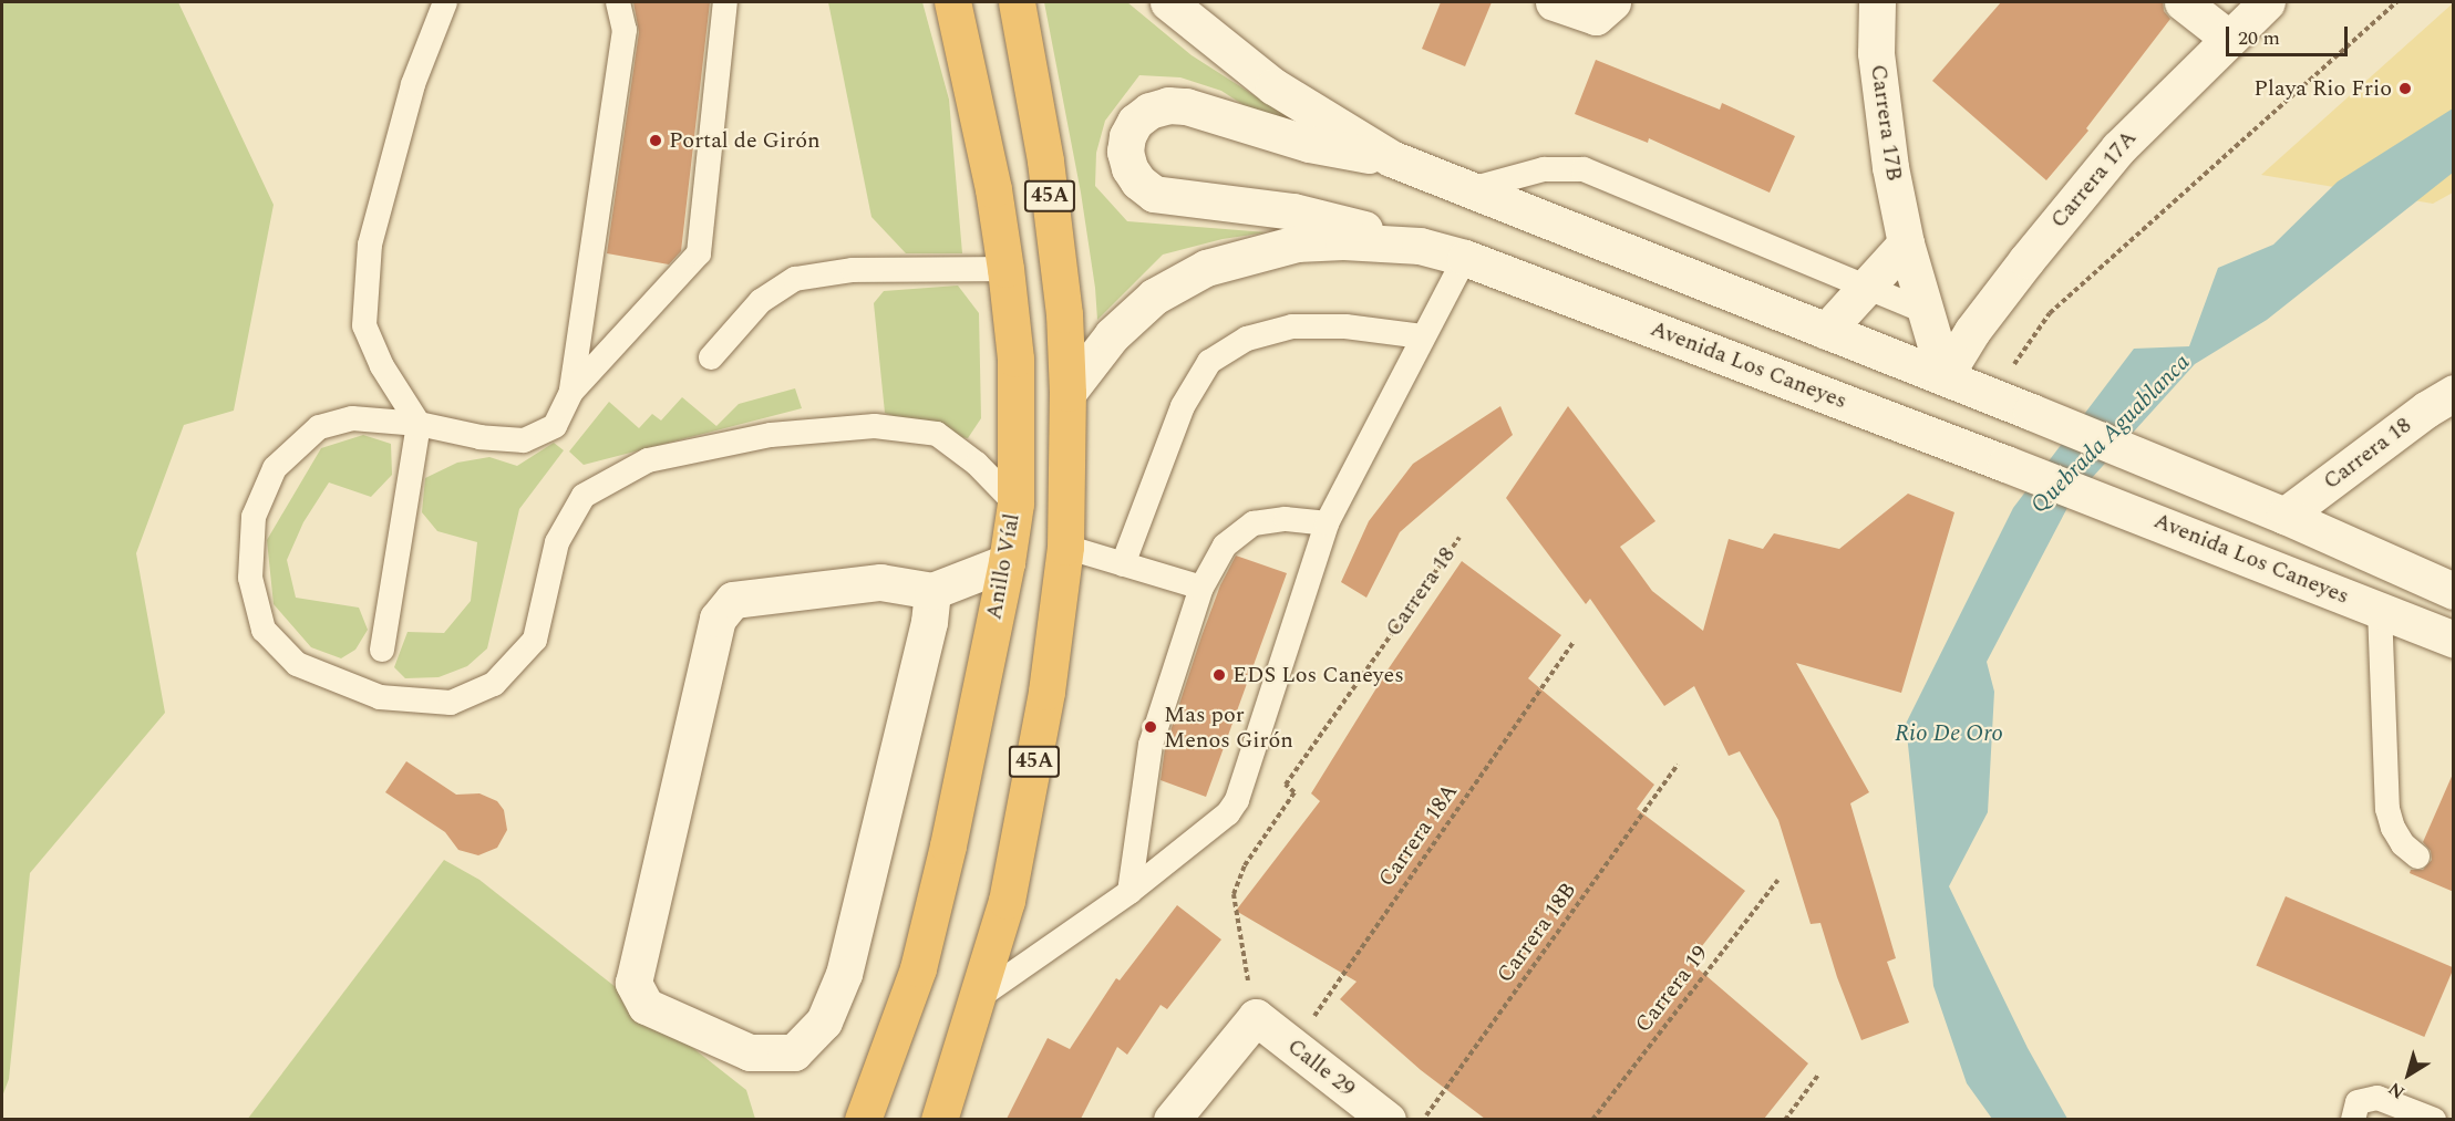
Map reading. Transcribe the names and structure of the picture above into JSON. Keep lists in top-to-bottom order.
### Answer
{
  "streets": {
    "highway": ["45A", "Anillo Víal"],
    "main road": [
      "Carrera 17B",
      "Carrera 17A",
      "Avenida Los Caneyes",
      "Carrera 18",
      "Calle 29"
    ],
    "path": ["Carrera 18A", "Carrera 18B", "Carrera 19"]
  },
  "crossings": [
    ["Carrera 17B", "Carrera 17A"],
    ["45A", "Avenida Los Caneyes"],
    ["Carrera 18", "Calle 29"],
    ["Carrera 18A", "Calle 29"]
  ],
  "water": ["Quebrada Aguablanca", "Rio De Oro"],
  "places": [
    "Playa Rio Frio",
    "Portal de Girón",
    "EDS Los Caneyes",
    "Mas por Menos Girón"
  ],
  "scale_bar": "20 m",
  "north": "bottom left"
}
